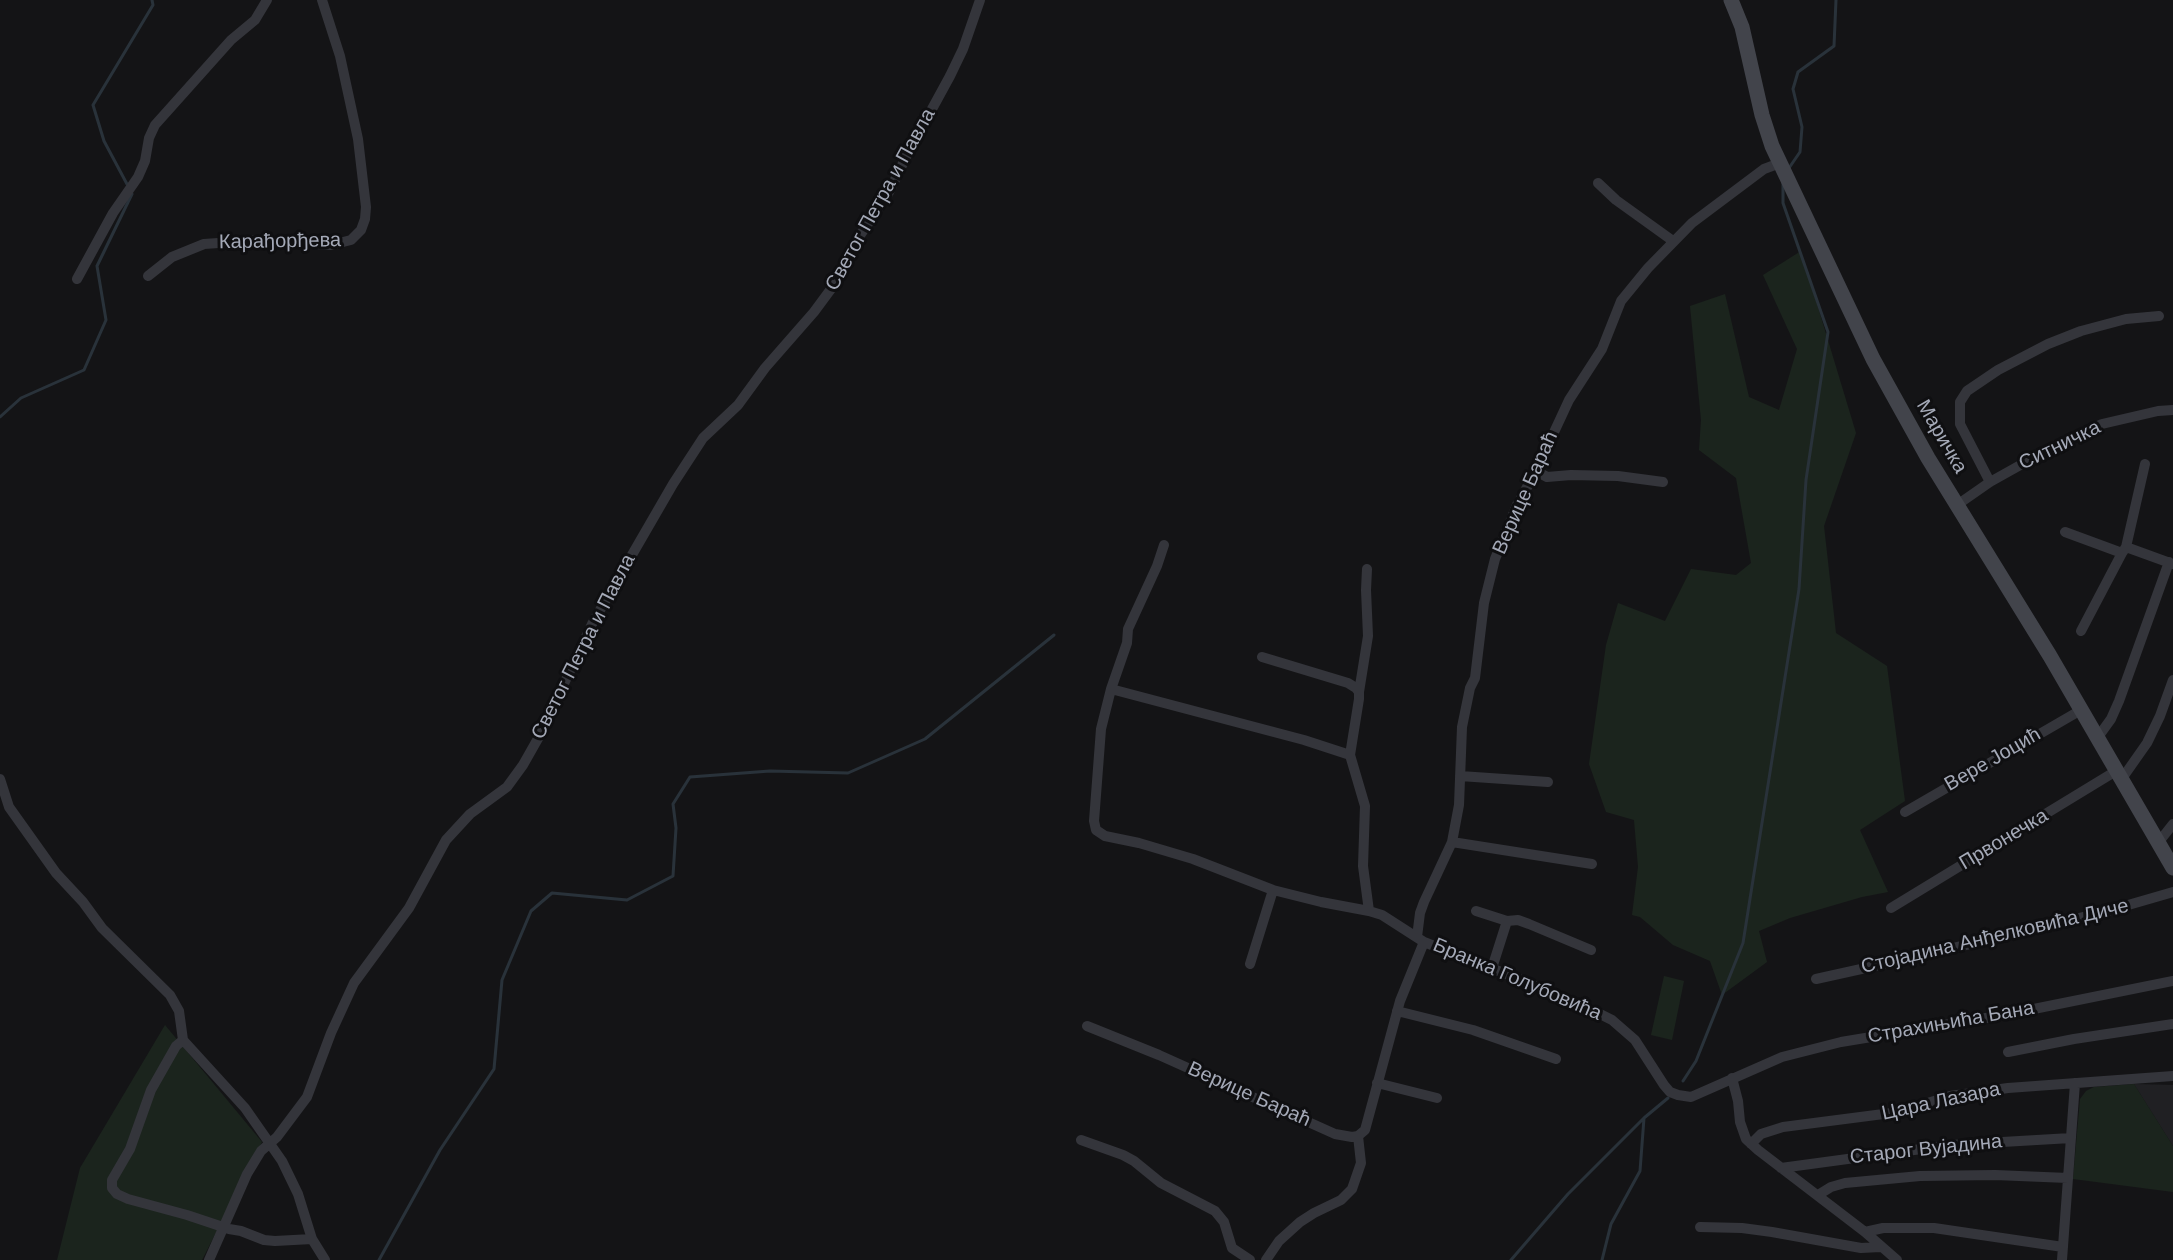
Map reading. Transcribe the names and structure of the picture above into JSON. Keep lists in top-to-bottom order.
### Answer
{
  "streets": {
    "street": [
      "Светог Петра и Павла",
      "Карађорђева",
      "Маричка",
      "Ситничка",
      "Верице Бараћ",
      "Вере Јоцић",
      "Првонечка",
      "Стојадина Анђелковића Диче",
      "Бранка Голубовића",
      "Страхињића Бана",
      "Цара Лазара",
      "Старог Вујадина"
    ]
  },
  "crossings": [
    ["Маричка", "Ситничка"],
    ["Маричка", "Верице Бараћ"],
    ["Маричка", "Вере Јоцић"],
    ["Маричка", "Првонечка"],
    ["Верице Бараћ", "Бранка Голубовића"],
    ["Бранка Голубовића", "Страхињића Бана"]
  ]
}
